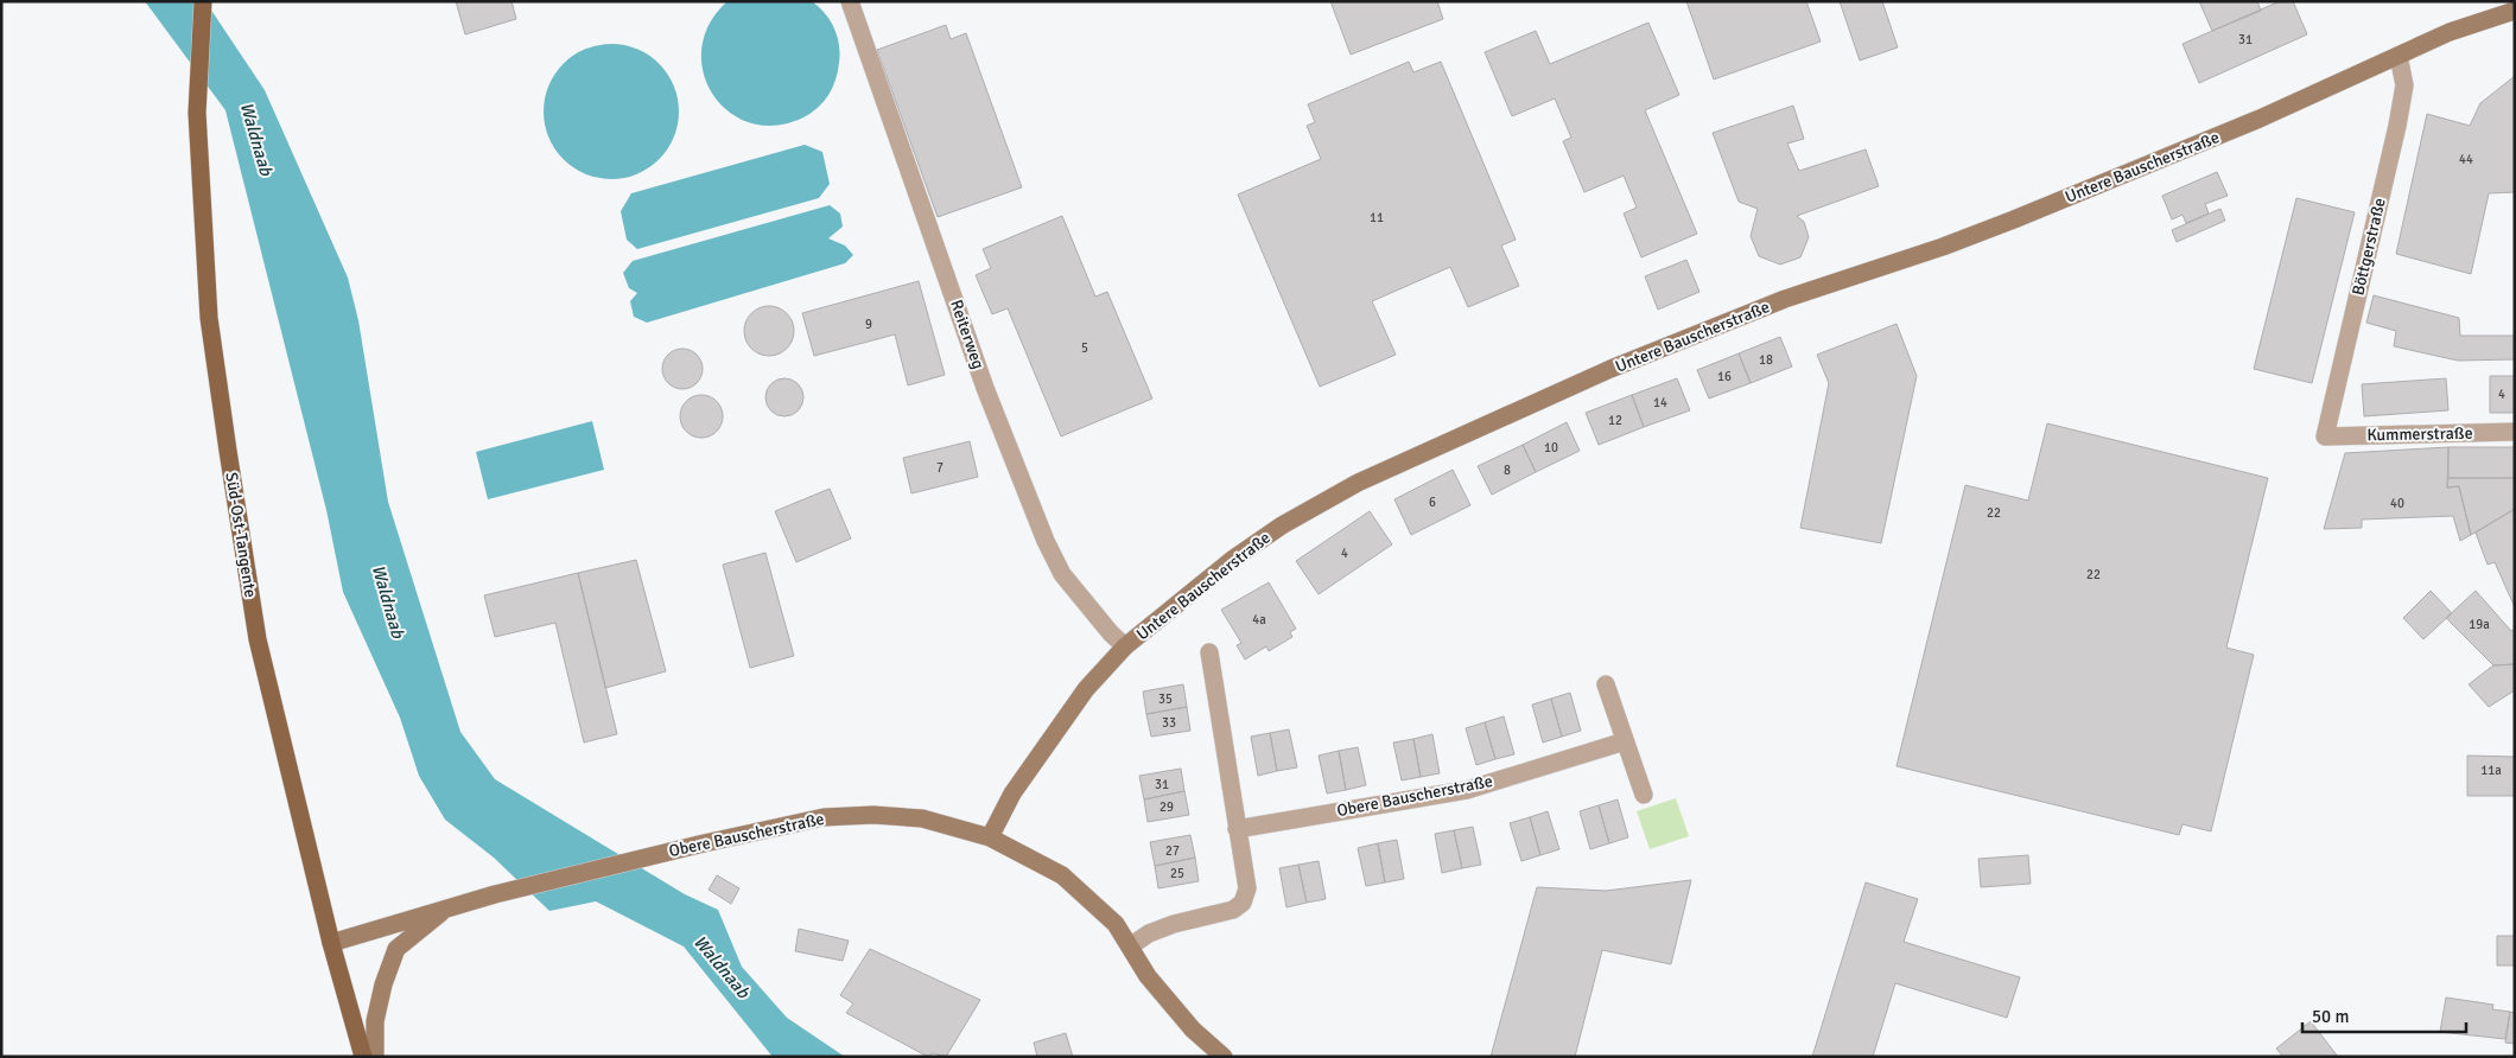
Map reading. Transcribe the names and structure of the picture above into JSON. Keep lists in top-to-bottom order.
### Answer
{
  "streets": {
    "main road": ["Süd-Ost-Tangente"],
    "street": [
      "Untere Bauscherstraße",
      "Böttgerstraße",
      "Reiterweg",
      "Kummerstraße",
      "Obere Bauscherstraße"
    ]
  },
  "crossings": [
    ["Untere Bauscherstraße", "Böttgerstraße"],
    ["Untere Bauscherstraße", "Reiterweg"],
    ["Untere Bauscherstraße", "Obere Bauscherstraße"],
    ["Böttgerstraße", "Kummerstraße"],
    ["Süd-Ost-Tangente", "Obere Bauscherstraße"]
  ],
  "water": ["Waldnaab"],
  "house_numbers": [
    "31",
    "44",
    "11",
    "9",
    "5",
    "18",
    "16",
    "4",
    "14",
    "12",
    "10",
    "7",
    "8",
    "6",
    "40",
    "22",
    "4",
    "22",
    "4a",
    "19a",
    "35",
    "33",
    "11a",
    "31",
    "29",
    "27",
    "25"
  ],
  "scale_bar": "50 m"
}
